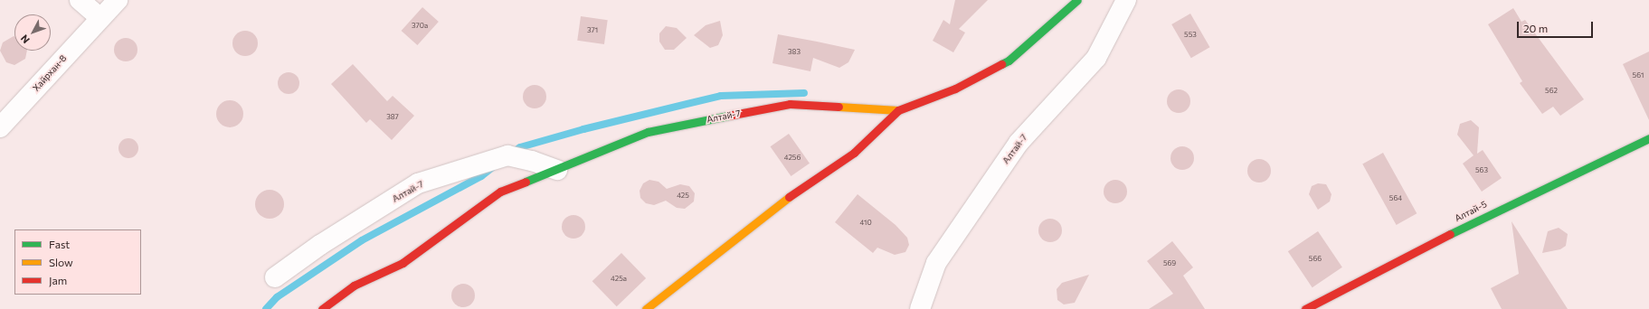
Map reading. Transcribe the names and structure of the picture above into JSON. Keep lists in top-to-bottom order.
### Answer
{
  "streets": {
    "street": ["Хайрхан-8", "Алтай-7", "Алтай-5"]
  },
  "house_numbers": [
    "370а",
    "371",
    "553",
    "383",
    "561",
    "562",
    "387",
    "425б",
    "563",
    "425",
    "564",
    "410",
    "566",
    "569",
    "425а"
  ],
  "legend": ["Fast", "Slow", "Jam"],
  "scale_bar": "20 m",
  "north": "bottom left"
}
